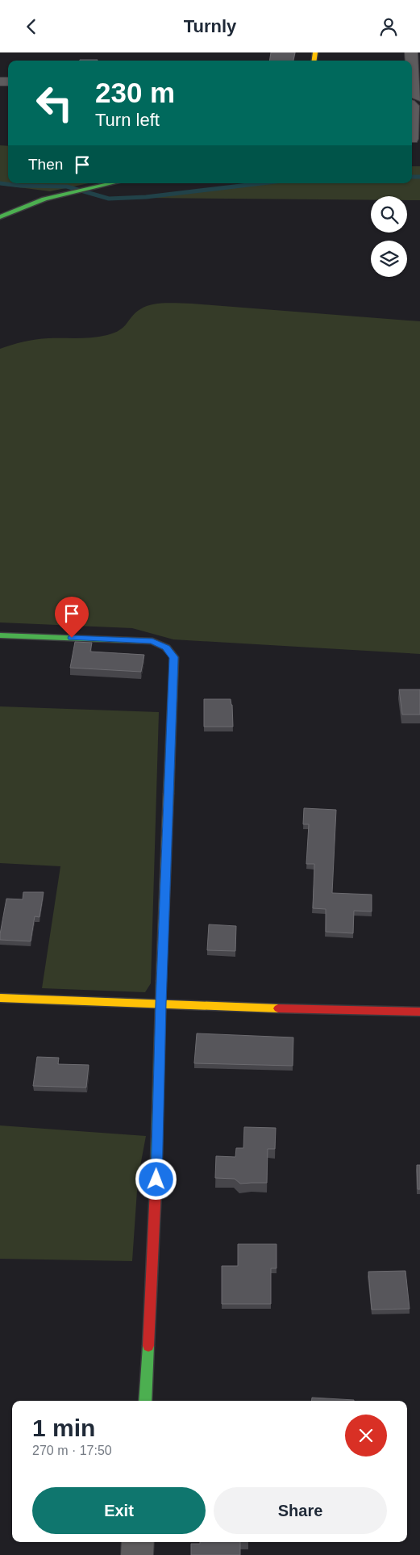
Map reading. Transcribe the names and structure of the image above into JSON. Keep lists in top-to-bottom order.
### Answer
{
  "page": {
    "header": "Turnly",
    "turn": ["230 m", "Turn left"],
    "then": "Then",
    "heading": ["1 min", "270 m · 17:50"],
    "buttons": ["Exit", "Share"]
  }
}
